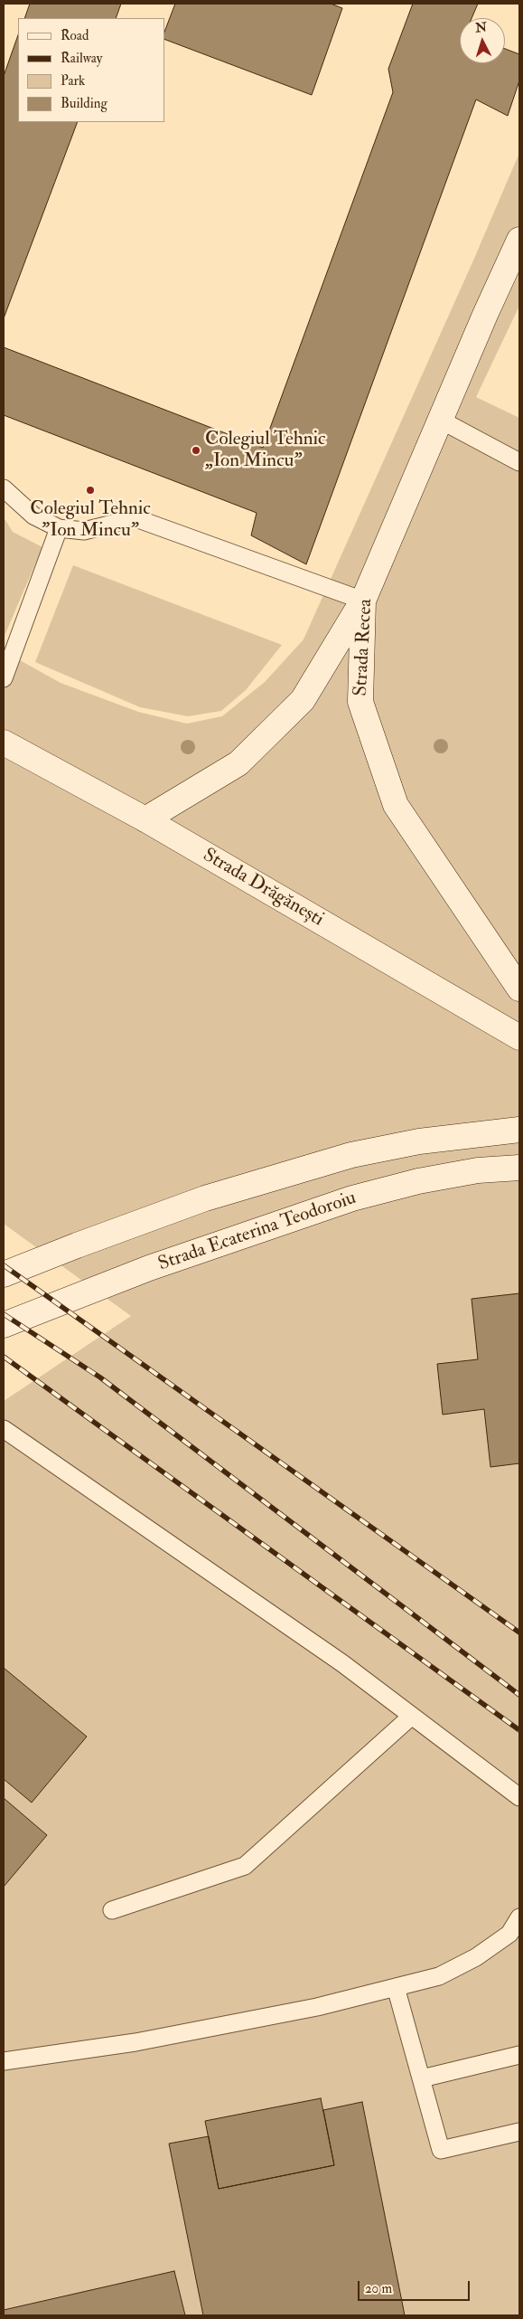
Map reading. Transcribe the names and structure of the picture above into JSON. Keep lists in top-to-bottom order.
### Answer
{
  "streets": {
    "main road": ["Strada Recea", "Strada Drăgănești", "Strada Ecaterina Teodoroiu"]
  },
  "places": ["Colegiul Tehnic „Ion Mincu”", "Colegiul Tehnic \"Ion Mincu\""],
  "legend": [
    "Road",
    "Railway",
    "Park",
    "Building"
  ],
  "scale_bar": "20 m",
  "north": "top"
}
